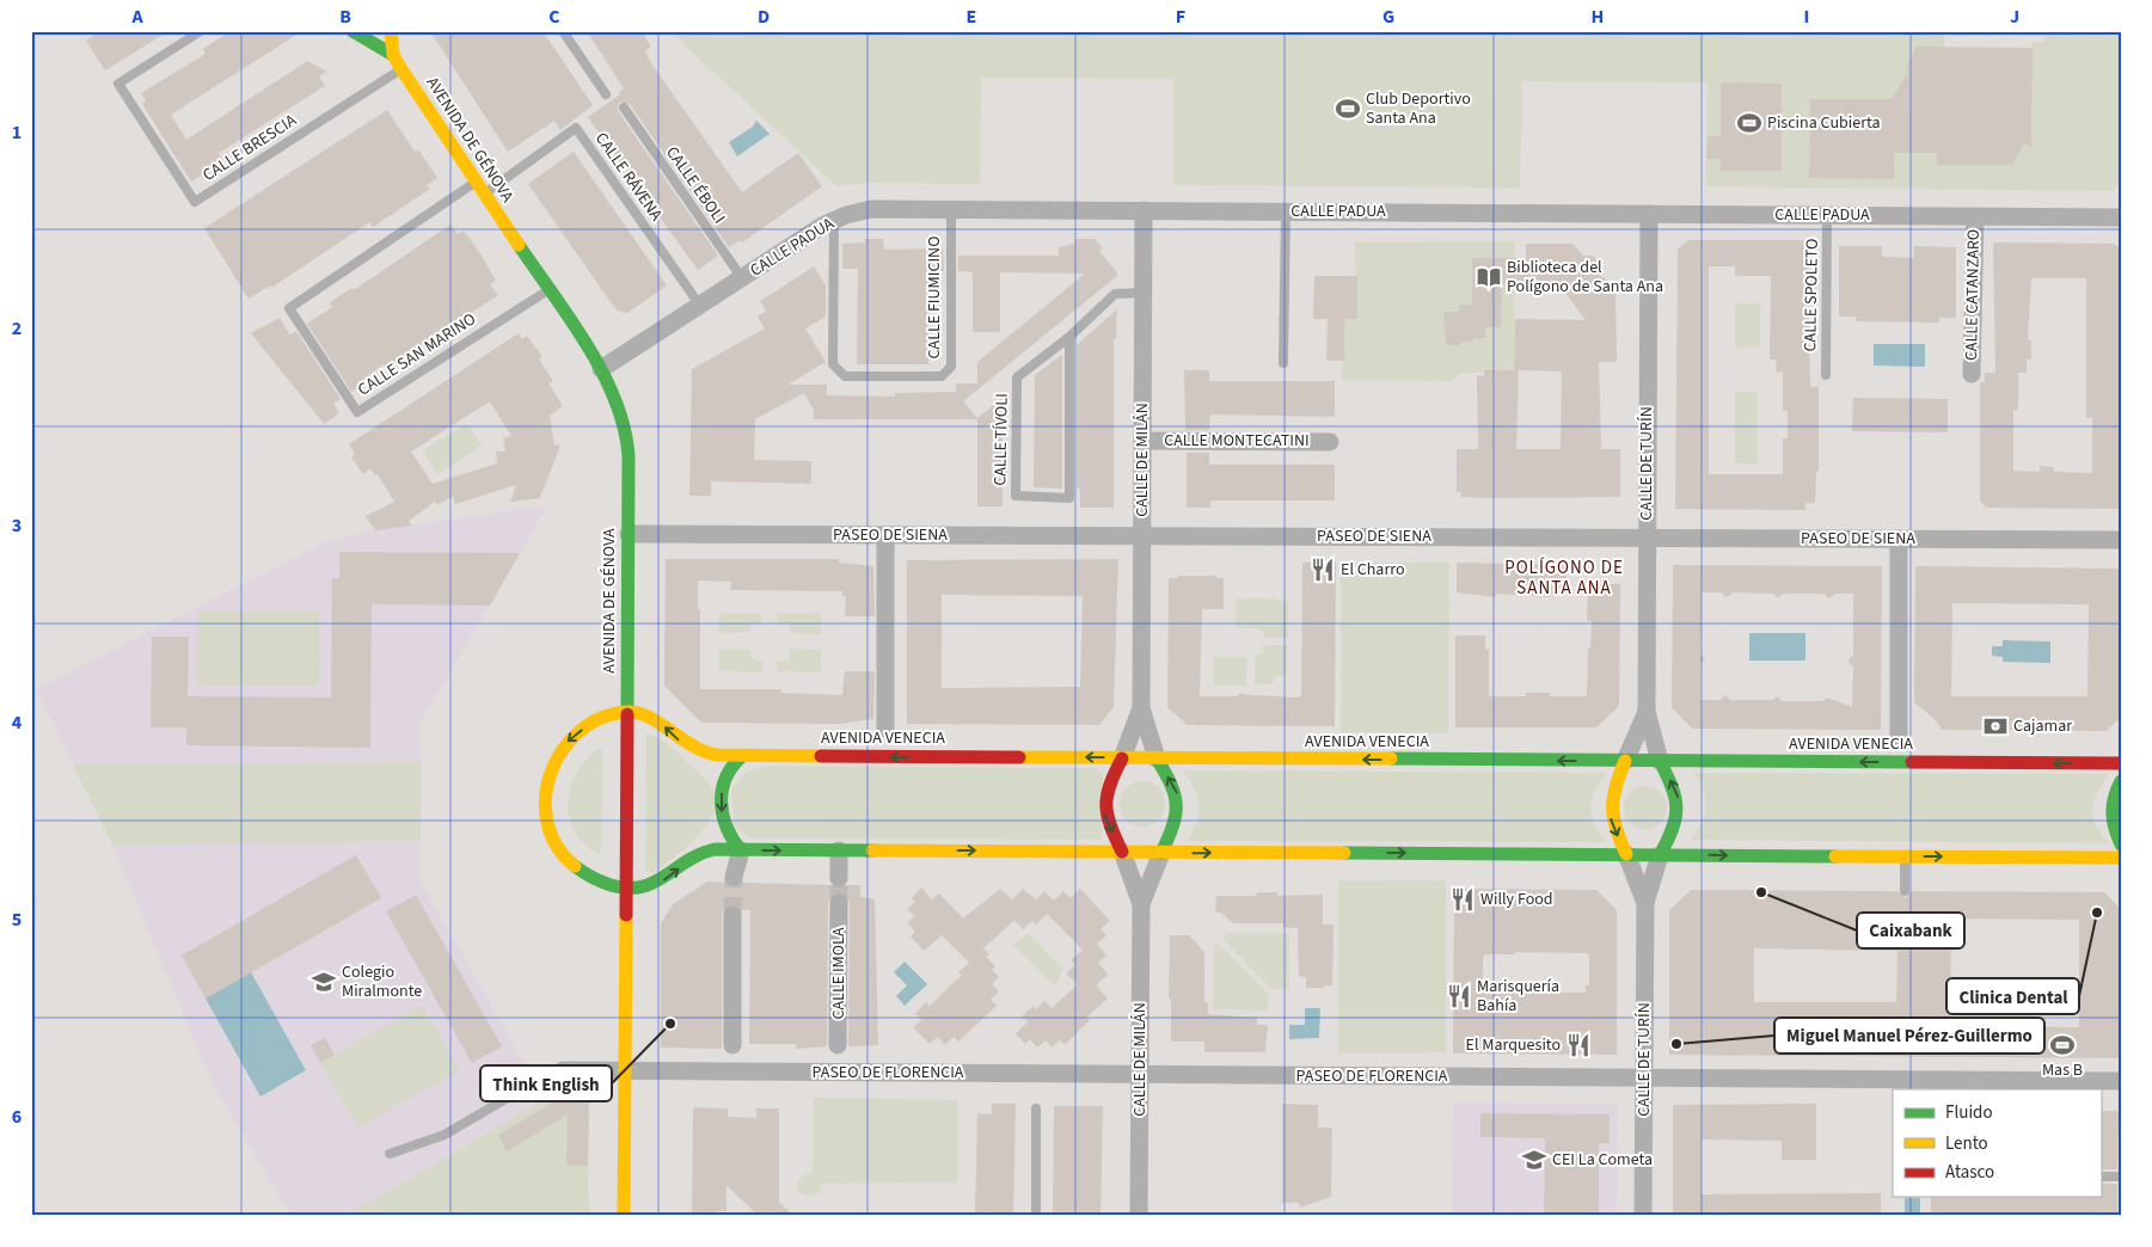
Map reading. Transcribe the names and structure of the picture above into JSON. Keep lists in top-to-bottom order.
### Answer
{
  "streets": {
    "street": [
      "AVENIDA DE GÉNOVA",
      "CALLE PADUA",
      "CALLE CATANZARO",
      "CALLE MONTECATINI",
      "CALLE DE MILÁN",
      "CALLE DE TURÍN",
      "PASEO DE SIENA",
      "AVENIDA VENECIA",
      "CALLE IMOLA",
      "PASEO DE FLORENCIA"
    ],
    "lane": [
      "CALLE BRESCIA",
      "CALLE RÁVENA",
      "CALLE ÉBOLI",
      "CALLE SPOLETO",
      "CALLE FIUMICINO",
      "CALLE SAN MARINO",
      "CALLE TÍVOLI"
    ]
  },
  "crossings": [
    ["AVENIDA DE GÉNOVA", "CALLE BRESCIA"],
    ["AVENIDA DE GÉNOVA", "CALLE RÁVENA"],
    ["AVENIDA DE GÉNOVA", "CALLE PADUA"],
    ["AVENIDA DE GÉNOVA", "CALLE SAN MARINO"],
    ["AVENIDA DE GÉNOVA", "PASEO DE SIENA"],
    ["AVENIDA DE GÉNOVA", "AVENIDA VENECIA"],
    ["AVENIDA DE GÉNOVA", "PASEO DE FLORENCIA"],
    ["CALLE RÁVENA", "CALLE PADUA"],
    ["CALLE RÁVENA", "CALLE SAN MARINO"],
    ["CALLE ÉBOLI", "CALLE PADUA"],
    ["CALLE PADUA", "CALLE SPOLETO"],
    ["CALLE PADUA", "CALLE CATANZARO"],
    ["CALLE PADUA", "CALLE FIUMICINO"],
    ["CALLE PADUA", "CALLE DE MILÁN"],
    ["CALLE PADUA", "CALLE DE TURÍN"],
    ["CALLE TÍVOLI", "CALLE DE MILÁN"],
    ["CALLE MONTECATINI", "CALLE DE MILÁN"],
    ["CALLE DE MILÁN", "PASEO DE SIENA"],
    ["CALLE DE MILÁN", "AVENIDA VENECIA"],
    ["CALLE DE MILÁN", "PASEO DE FLORENCIA"],
    ["CALLE DE TURÍN", "PASEO DE SIENA"],
    ["CALLE DE TURÍN", "AVENIDA VENECIA"],
    ["CALLE DE TURÍN", "PASEO DE FLORENCIA"]
  ],
  "districts": ["POLÍGONO DE SANTA ANA"],
  "places": {
    "sports": ["Club Deportivo Santa Ana", "Piscina Cubierta", "Mas B"],
    "library": ["Biblioteca del Polígono de Santa Ana"],
    "restaurant": [
      "El Charro",
      "Willy Food",
      "Marisquería Bahía",
      "El Marquesito"
    ],
    "bank": ["Cajamar"],
    "other": [
      "Caixabank",
      "Clinica Dental",
      "Think English",
      "Miguel Manuel Pérez-Guillermo"
    ],
    "school or university": ["Colegio Miralmonte", "CEI La Cometa"]
  },
  "legend": ["Fluido", "Lento", "Atasco"],
  "grid": {
    "columns": [
      "A",
      "B",
      "C",
      "D",
      "E",
      "F",
      "G",
      "H",
      "I",
      "J"
    ],
    "rows": [
      "1",
      "2",
      "3",
      "4",
      "5",
      "6"
    ]
  }
}
